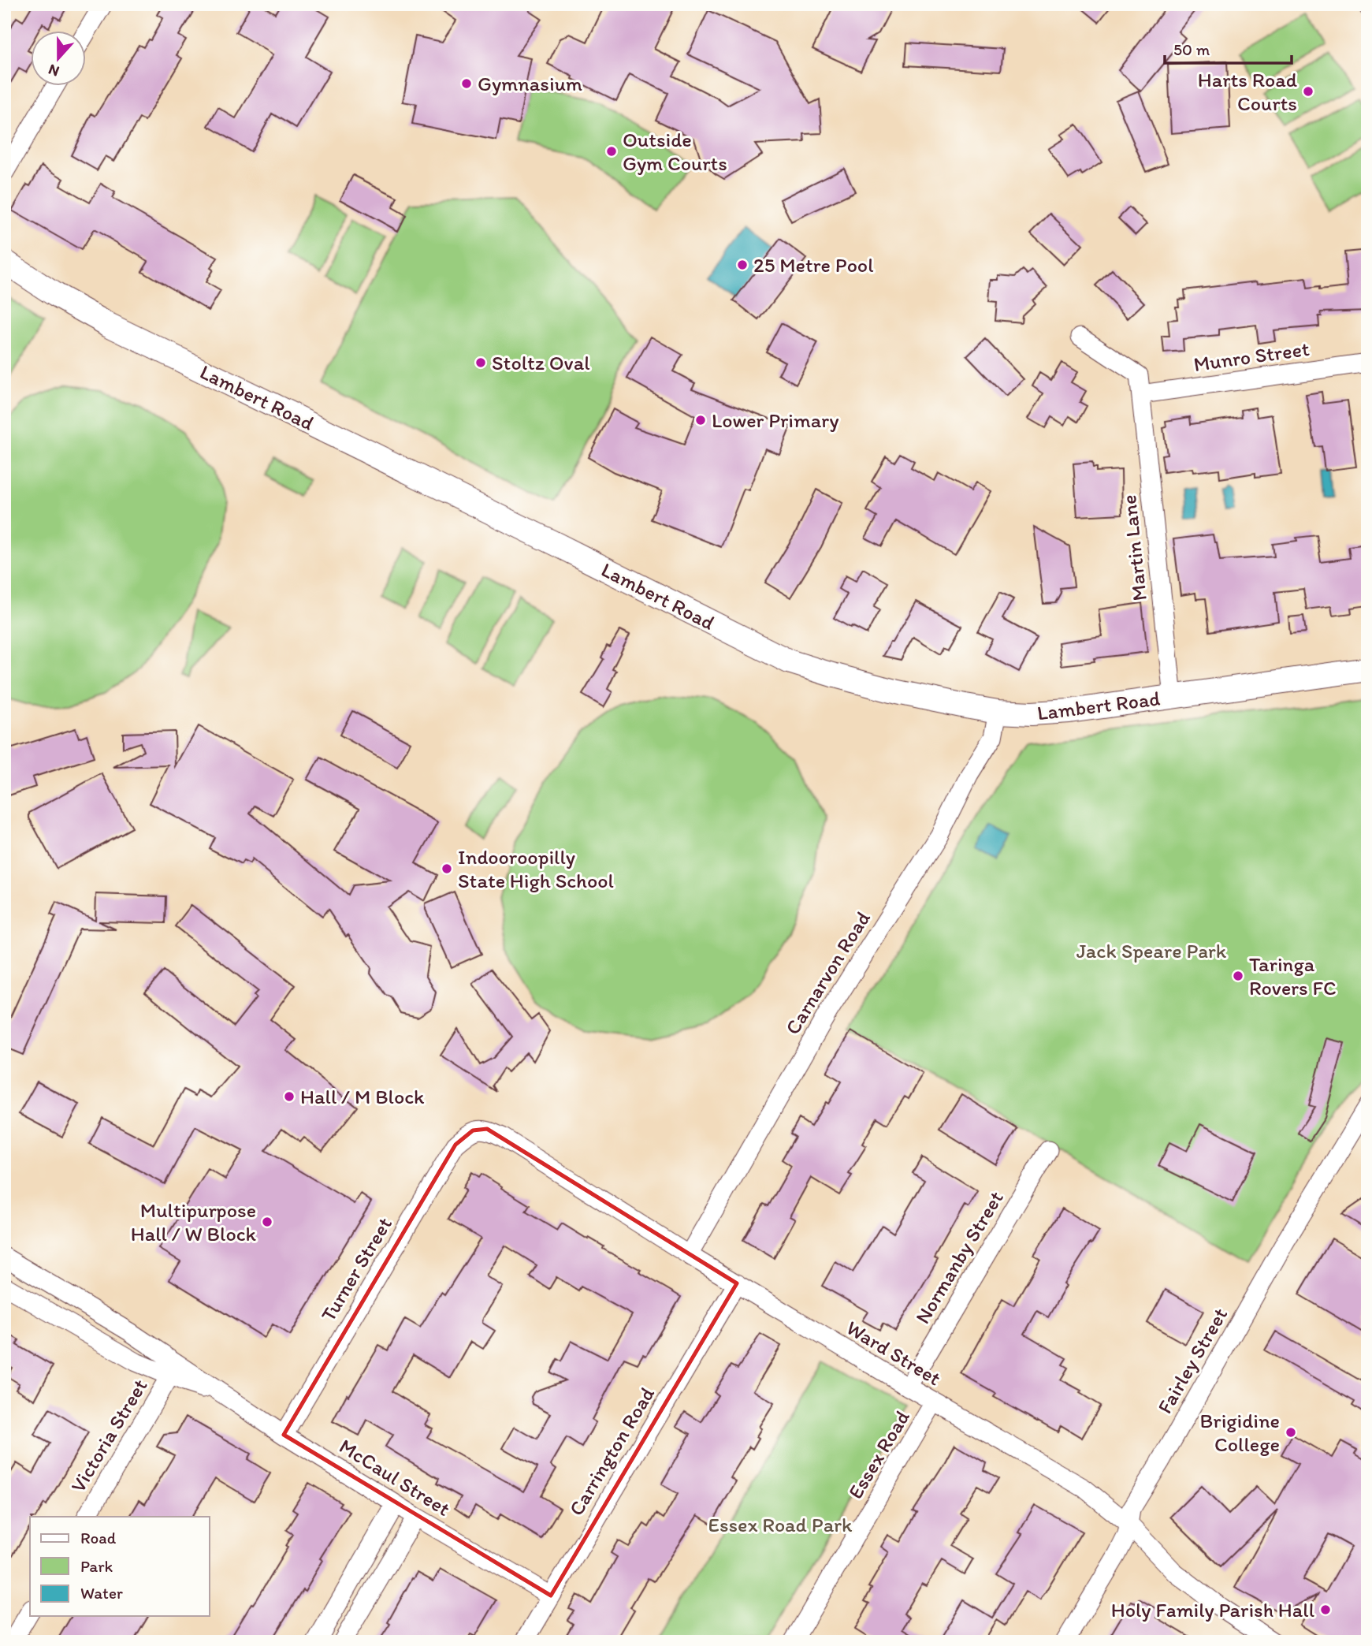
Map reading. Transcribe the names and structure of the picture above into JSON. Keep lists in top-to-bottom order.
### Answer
{
  "streets": {
    "main road": ["Lambert Road"],
    "street": [
      "Munro Street",
      "Martin Lane",
      "Carnarvon Road",
      "Normanby Street",
      "Turner Street",
      "Ward Street",
      "Fairley Street",
      "Victoria Street",
      "Carrington Road",
      "Essex Road",
      "McCaul Street"
    ]
  },
  "crossings": [
    ["Munro Street", "Martin Lane"],
    ["Lambert Road", "Martin Lane"],
    ["Lambert Road", "Carnarvon Road"],
    ["Carnarvon Road", "Ward Street"],
    ["Normanby Street", "Ward Street"],
    ["Turner Street", "Ward Street"],
    ["Turner Street", "McCaul Street"],
    ["Ward Street", "Fairley Street"],
    ["Ward Street", "Carrington Road"],
    ["Ward Street", "Essex Road"],
    ["Victoria Street", "McCaul Street"],
    ["Carrington Road", "McCaul Street"]
  ],
  "parks": ["Jack Speare Park", "Essex Road Park"],
  "places": [
    "Gymnasium",
    "Harts Road Courts",
    "Outside Gym Courts",
    "25 Metre Pool",
    "Stoltz Oval",
    "Lower Primary",
    "Indooroopilly State High School",
    "Taringa Rovers FC",
    "Hall / M Block",
    "Multipurpose Hall / W Block",
    "Brigidine College",
    "Holy Family Parish Hall"
  ],
  "legend": ["Road", "Park", "Water"],
  "scale_bar": "50 m",
  "north": "bottom"
}
